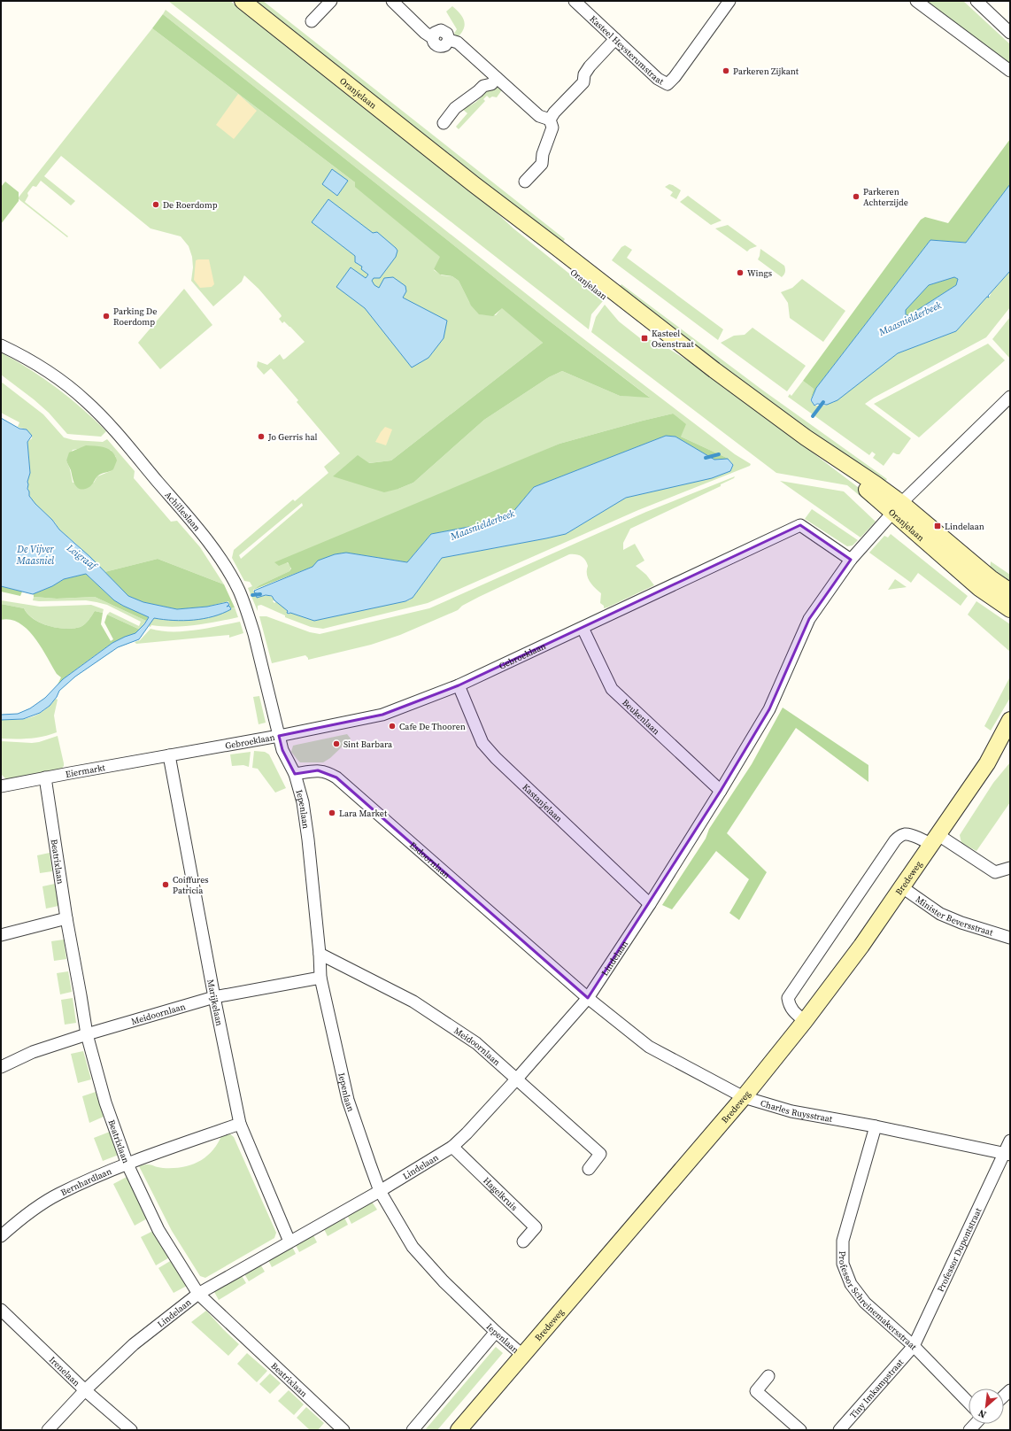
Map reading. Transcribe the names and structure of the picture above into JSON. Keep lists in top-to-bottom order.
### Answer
{
  "streets": {
    "street": [
      "Kasteel Heysterumstraat",
      "Oranjelaan",
      "Achilleslaan",
      "Gebroeklaan",
      "Beukenlaan",
      "Eiermarkt",
      "Kastanjelaan",
      "Iepenlaan",
      "Esdoornlaan",
      "Beatrixlaan",
      "Bredeweg",
      "Minister Beversstraat",
      "Lindelaan",
      "Marijkelaan",
      "Meidoornlaan",
      "Charles Ruysstraat",
      "Bernhardlaan",
      "Hagelkruis",
      "Professor Dupontstraat",
      "Professor Schreinemakersstraat",
      "Irenelaan",
      "Tiny Imkampstraat"
    ]
  },
  "crossings": [
    ["Oranjelaan", "Lindelaan"],
    ["Achilleslaan", "Gebroeklaan"],
    ["Gebroeklaan", "Beukenlaan"],
    ["Gebroeklaan", "Eiermarkt"],
    ["Gebroeklaan", "Kastanjelaan"],
    ["Gebroeklaan", "Lindelaan"],
    ["Gebroeklaan", "Marijkelaan"],
    ["Beukenlaan", "Lindelaan"],
    ["Eiermarkt", "Beatrixlaan"],
    ["Eiermarkt", "Marijkelaan"],
    ["Kastanjelaan", "Lindelaan"],
    ["Iepenlaan", "Esdoornlaan"],
    ["Iepenlaan", "Bredeweg"],
    ["Iepenlaan", "Lindelaan"],
    ["Iepenlaan", "Meidoornlaan"],
    ["Esdoornlaan", "Lindelaan"],
    ["Esdoornlaan", "Charles Ruysstraat"],
    ["Beatrixlaan", "Lindelaan"],
    ["Beatrixlaan", "Meidoornlaan"],
    ["Beatrixlaan", "Bernhardlaan"],
    ["Bredeweg", "Minister Beversstraat"],
    ["Bredeweg", "Charles Ruysstraat"],
    ["Lindelaan", "Marijkelaan"],
    ["Lindelaan", "Meidoornlaan"],
    ["Lindelaan", "Charles Ruysstraat"],
    ["Lindelaan", "Hagelkruis"],
    ["Lindelaan", "Irenelaan"],
    ["Marijkelaan", "Meidoornlaan"],
    ["Marijkelaan", "Bernhardlaan"],
    ["Charles Ruysstraat", "Professor Dupontstraat"],
    ["Charles Ruysstraat", "Professor Schreinemakersstraat"],
    ["Professor Dupontstraat", "Professor Schreinemakersstraat"],
    ["Professor Dupontstraat", "Tiny Imkampstraat"],
    ["Professor Schreinemakersstraat", "Tiny Imkampstraat"]
  ],
  "water": ["Maasnielderbeek", "De Vijver Maasniel", "Leigraaf"],
  "places": {
    "other": [
      "Parkeren Zijkant",
      "Parkeren Achterzijde",
      "De Roerdomp",
      "Wings",
      "Parking De Roerdomp",
      "Jo Gerris hal",
      "Cafe De Thooren",
      "Sint Barbara",
      "Lara Market",
      "Coiffures Patricia"
    ],
    "transit": ["Kasteel Osenstraat", "Lindelaan"]
  },
  "north": "bottom left"
}
